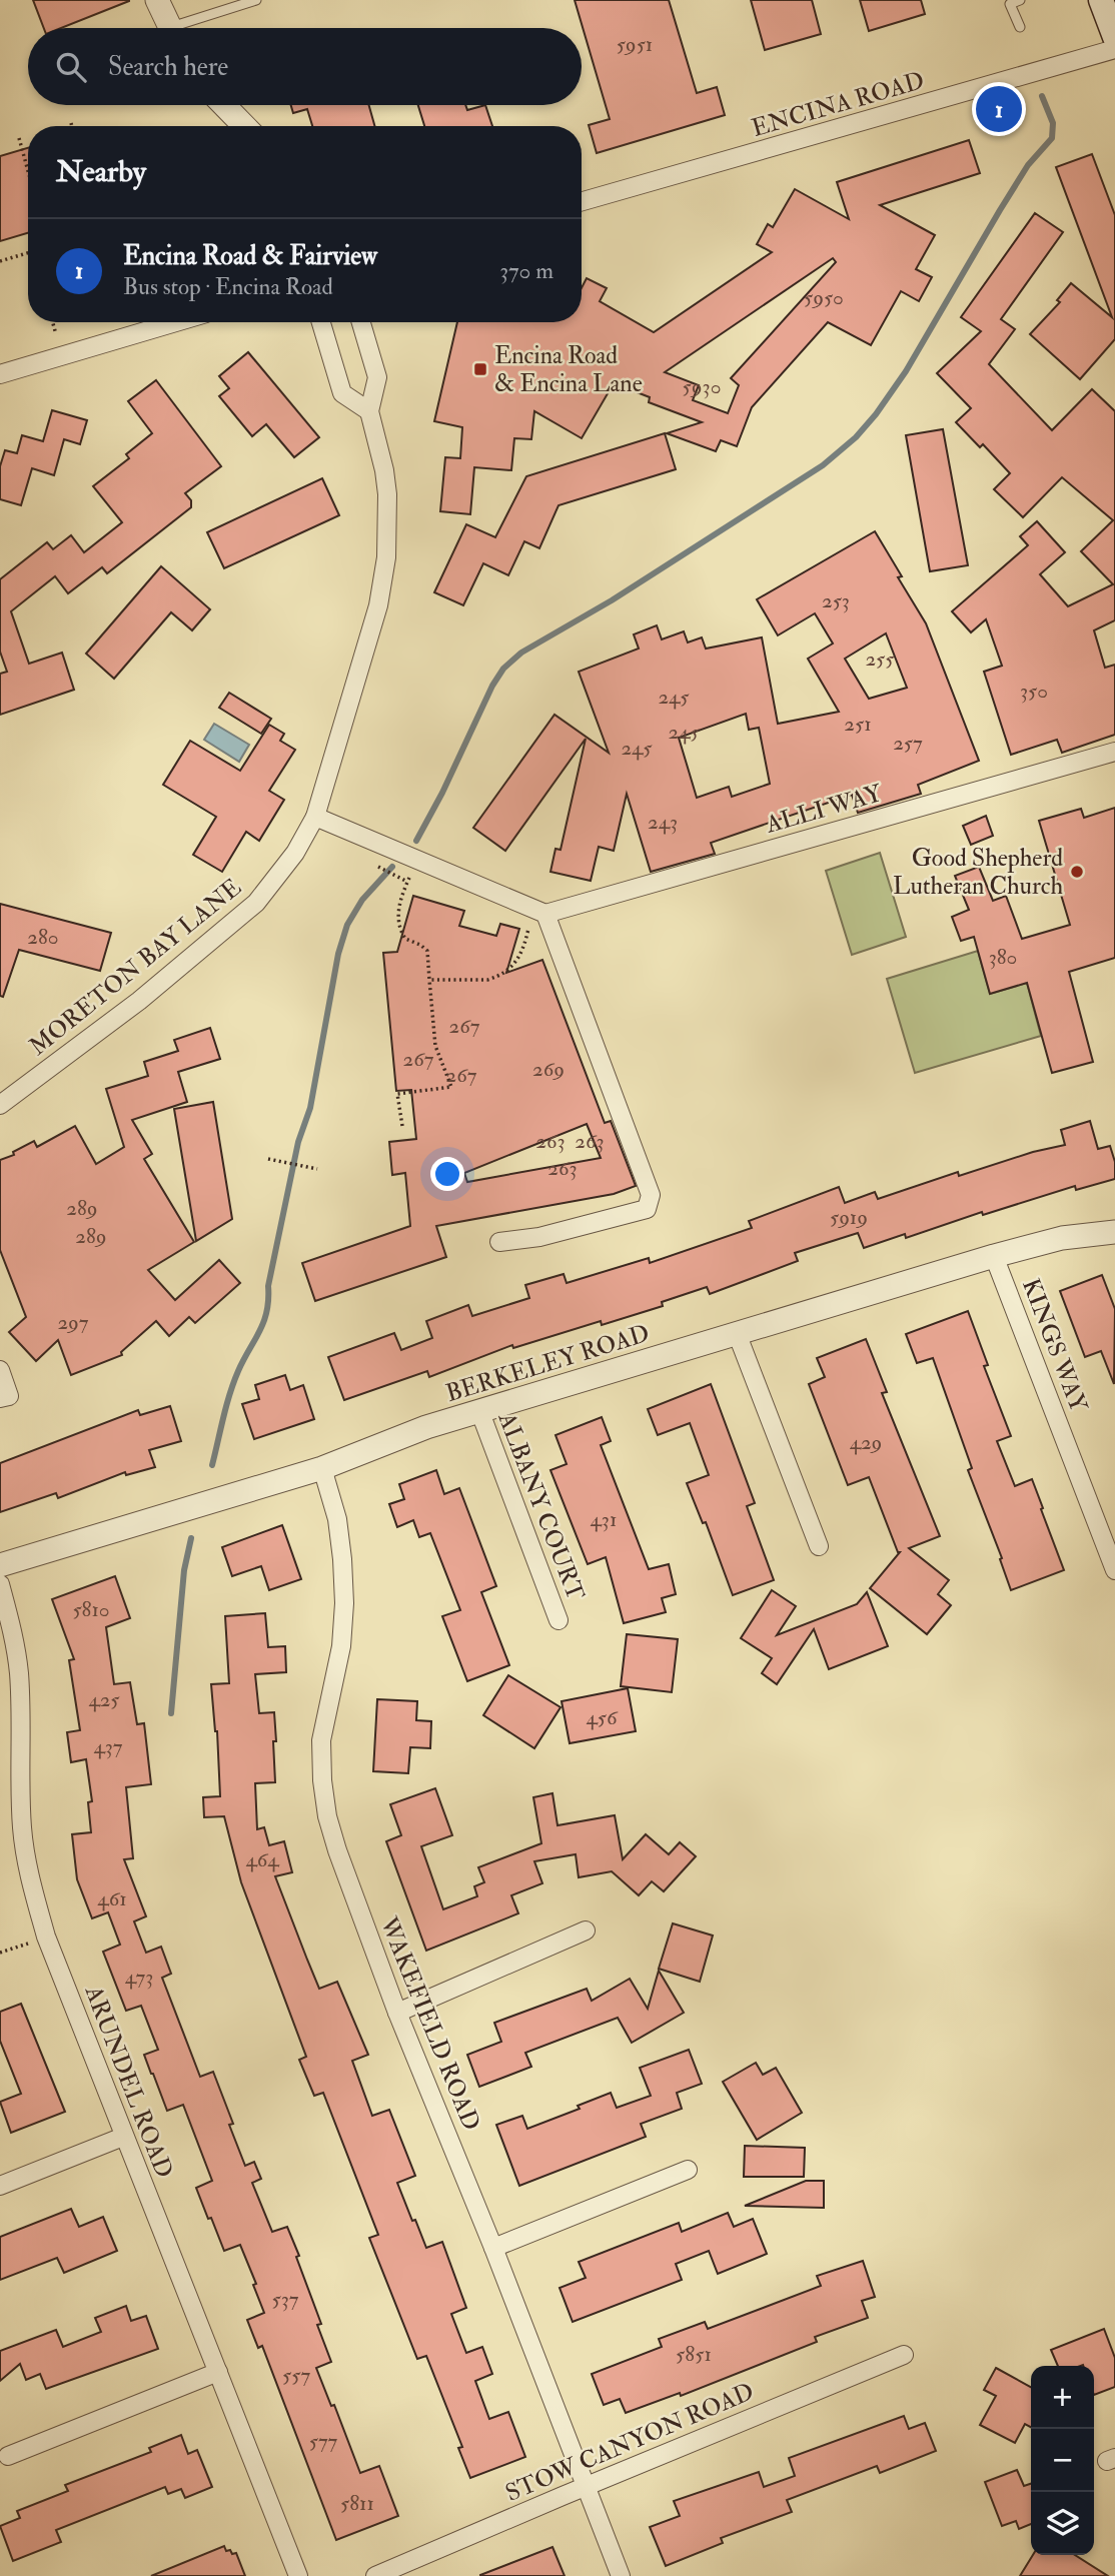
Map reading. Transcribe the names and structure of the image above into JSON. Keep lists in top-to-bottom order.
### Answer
{
  "streets": {
    "street": [
      "ENCINA ROAD",
      "ALLI WAY",
      "MORETON BAY LANE",
      "KINGS WAY",
      "BERKELEY ROAD",
      "ALBANY COURT",
      "WAKEFIELD ROAD",
      "ARUNDEL ROAD",
      "STOW CANYON ROAD"
    ]
  },
  "crossings": [
    ["KINGS WAY", "BERKELEY ROAD"],
    ["BERKELEY ROAD", "ALBANY COURT"],
    ["BERKELEY ROAD", "WAKEFIELD ROAD"],
    ["WAKEFIELD ROAD", "STOW CANYON ROAD"]
  ],
  "places": {
    "transit": ["Encina Road & Encina Lane"],
    "other": ["Good Shepherd Lutheran Church"]
  },
  "house_numbers": [
    "5951",
    "5950",
    "5930",
    "253",
    "255",
    "350",
    "245",
    "251",
    "245",
    "257",
    "245",
    "243",
    "280",
    "380",
    "267",
    "267",
    "269",
    "267",
    "263",
    "263",
    "263",
    "289",
    "5919",
    "289",
    "297",
    "429",
    "431",
    "5810",
    "425",
    "456",
    "437",
    "464",
    "461",
    "473",
    "537",
    "5851",
    "557",
    "577",
    "5811"
  ],
  "page": {
    "search": "Search here",
    "pins": "1",
    "heading": "Nearby",
    "list": [
      {
        "mark": "1",
        "name": "Encina Road & Fairview",
        "note": "Bus stop · Encina Road",
        "value": "370 m"
      }
    ],
    "map_buttons": ["+", "−"]
  }
}
